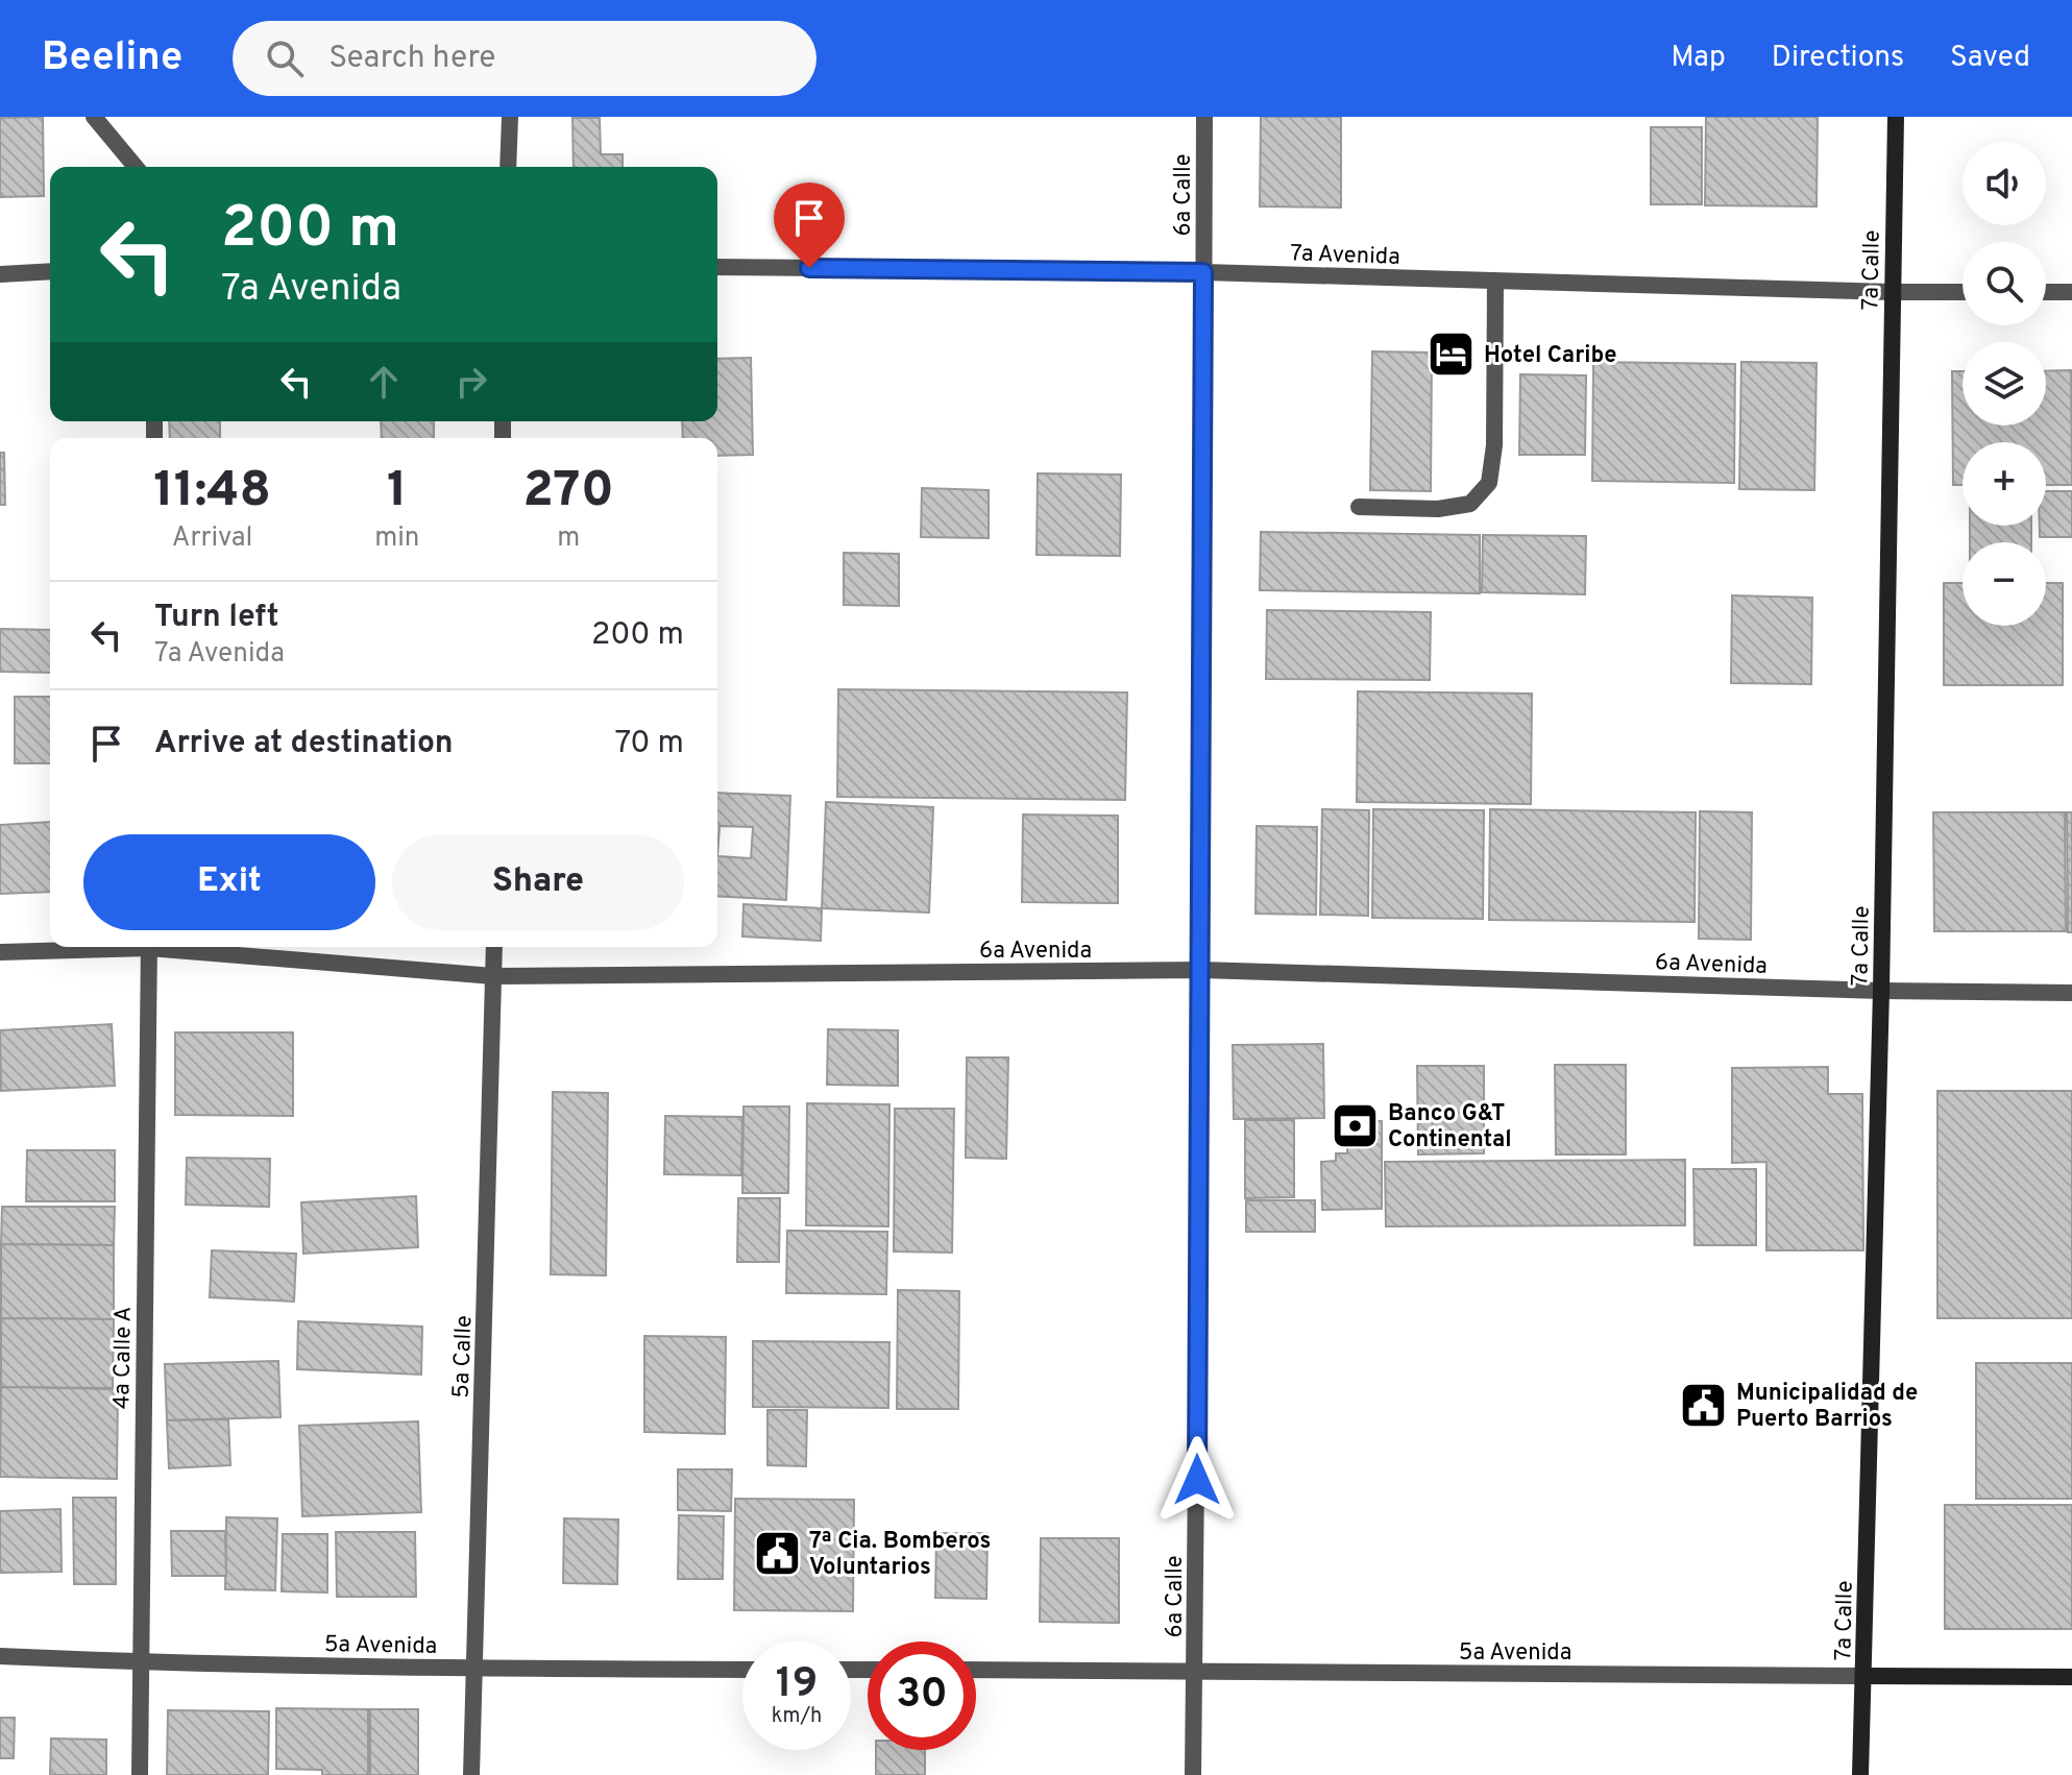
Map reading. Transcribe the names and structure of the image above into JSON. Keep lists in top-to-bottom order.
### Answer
{
  "streets": {
    "street": [
      "6a Calle",
      "7a Avenida",
      "7a Calle",
      "6a Avenida",
      "5a Calle",
      "4a Calle A",
      "5a Avenida"
    ]
  },
  "crossings": [
    ["6a Calle", "7a Avenida"],
    ["6a Calle", "6a Avenida"],
    ["6a Calle", "5a Avenida"],
    ["7a Avenida", "7a Calle"],
    ["7a Calle", "6a Avenida"],
    ["7a Calle", "5a Avenida"],
    ["6a Avenida", "5a Calle"],
    ["5a Calle", "5a Avenida"],
    ["4a Calle A", "5a Avenida"]
  ],
  "places": {
    "hotel": ["Hotel Caribe"],
    "bank": ["Banco G&T Continental"],
    "public building": ["Municipalidad de Puerto Barrios", "7ª Cia. Bomberos Voluntarios"]
  },
  "page": {
    "header": "Beeline",
    "search": "Search here",
    "nav": ["Map", "Directions", "Saved"],
    "map_buttons": ["+", "−"],
    "turn": ["200 m", "7a Avenida"],
    "eta": [
      "11:48",
      "Arrival",
      "1",
      "min",
      "270",
      "m"
    ],
    "list": [
      {
        "name": "Turn left",
        "note": "7a Avenida",
        "value": "200 m"
      },
      {
        "name": "Arrive at destination",
        "value": "70 m"
      }
    ],
    "buttons": ["Exit", "Share"],
    "speed": "19 km/h",
    "limit": "30"
  }
}
